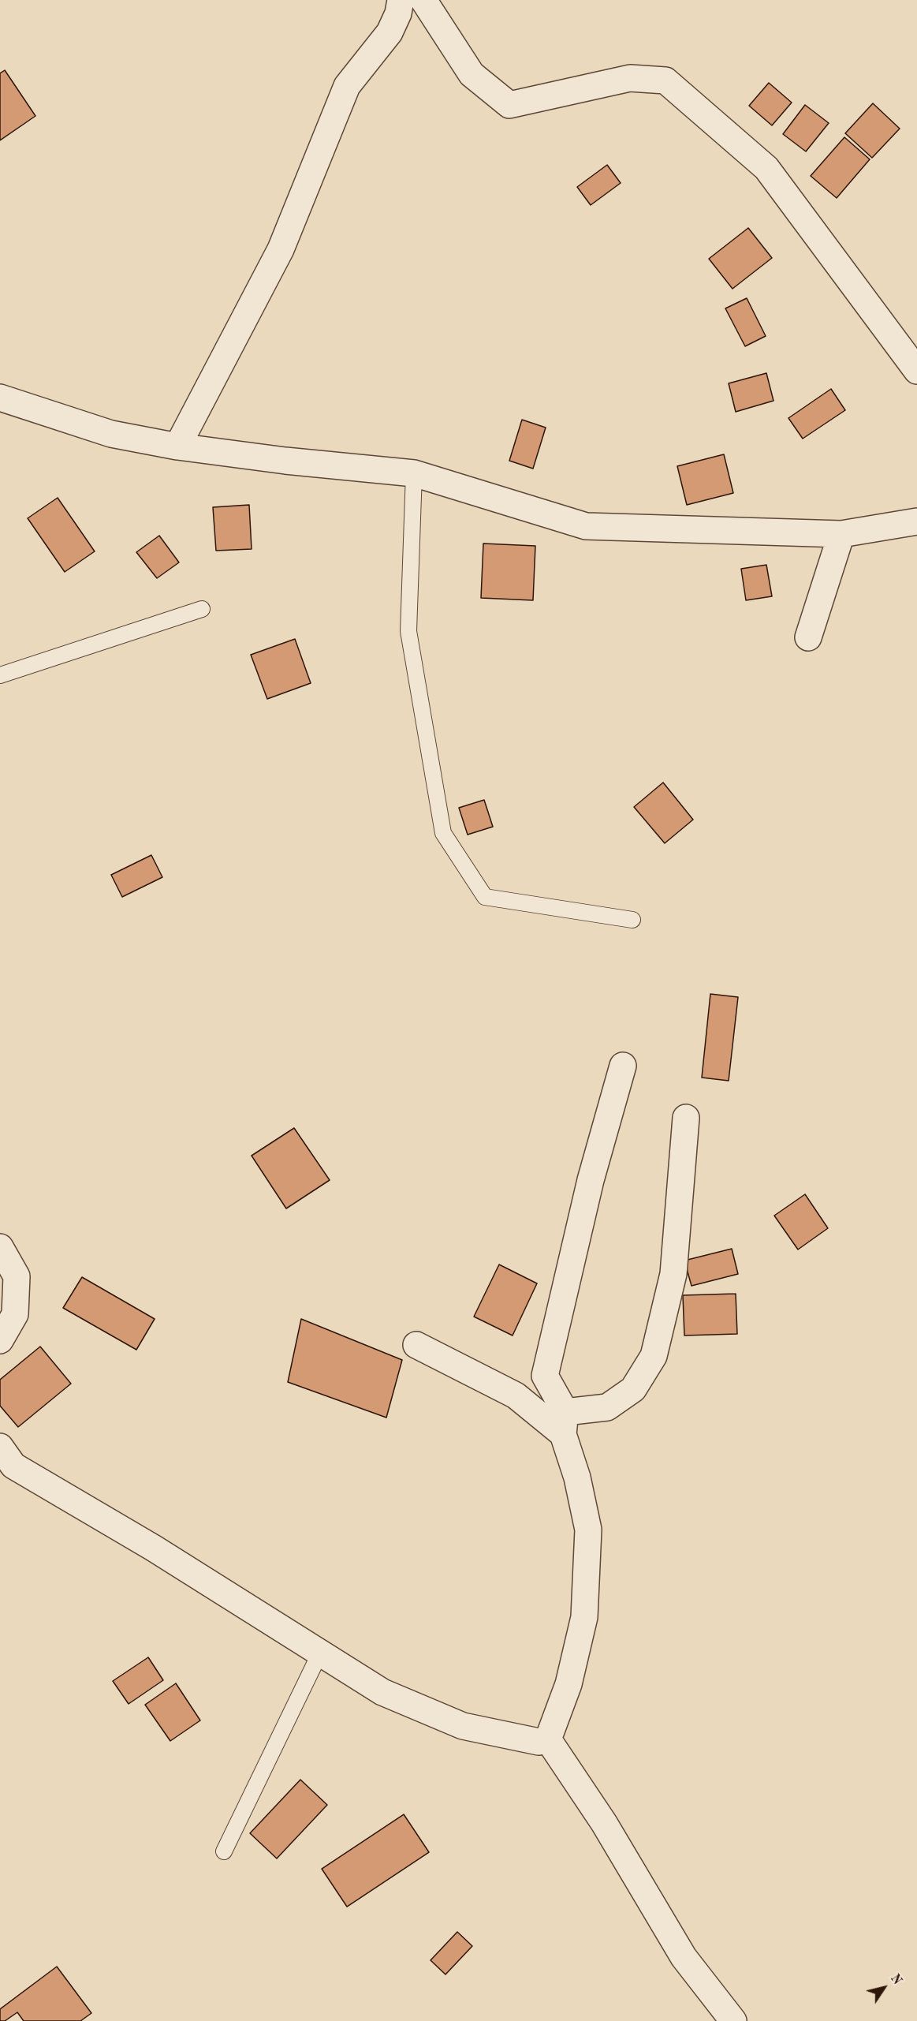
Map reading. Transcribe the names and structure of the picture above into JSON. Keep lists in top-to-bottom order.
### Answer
{
  "north": "top right"
}
